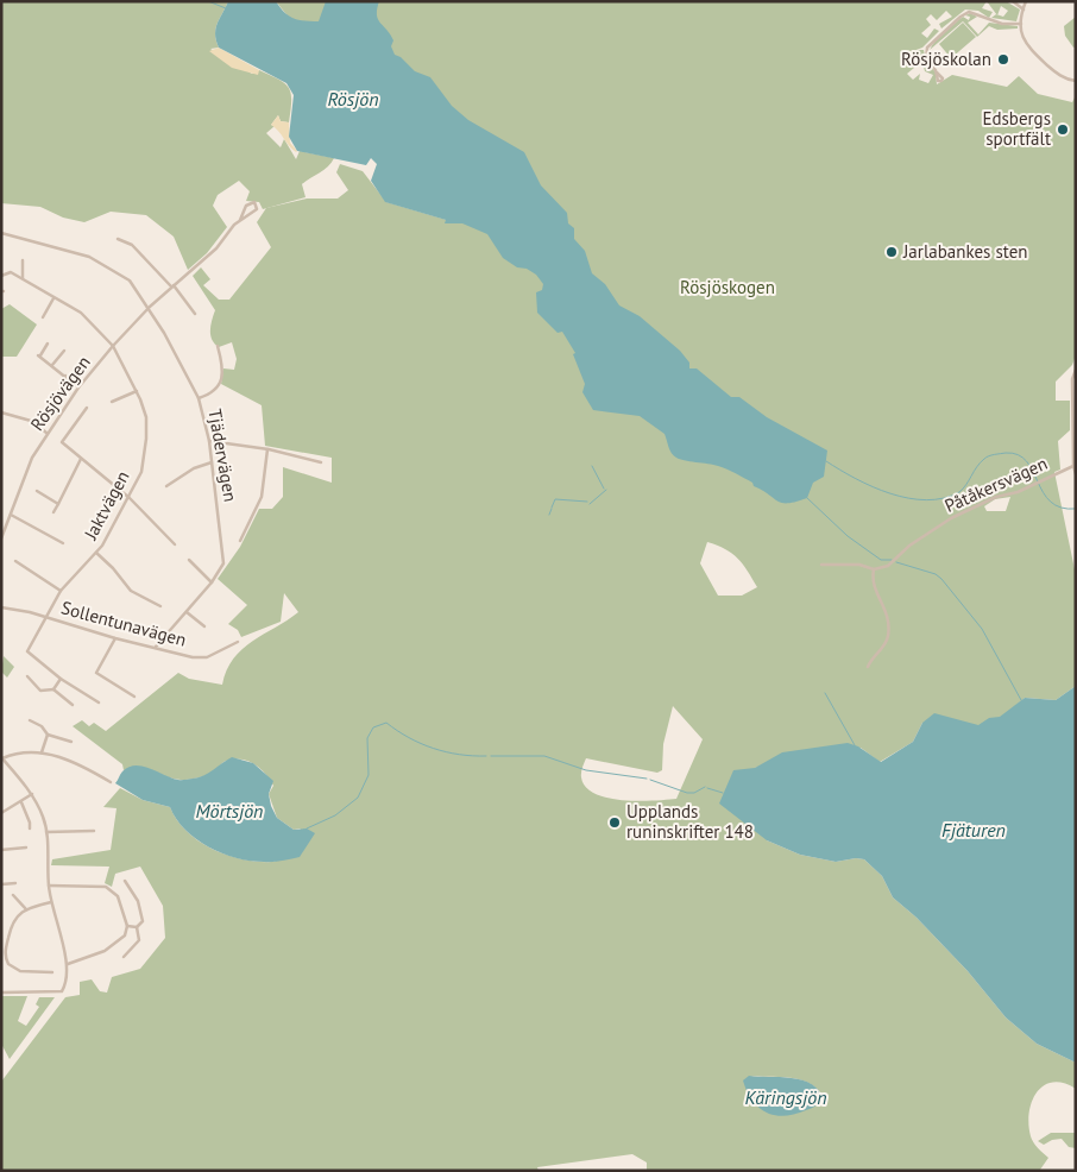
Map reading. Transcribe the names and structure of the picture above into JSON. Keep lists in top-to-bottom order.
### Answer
{
  "streets": {
    "street": [
      "Rösjövägen",
      "Tjädervägen",
      "Påtåkersvägen",
      "Jaktvägen",
      "Sollentunavägen"
    ]
  },
  "crossings": [
    ["Rösjövägen", "Tjädervägen"],
    ["Rösjövägen", "Jaktvägen"],
    ["Tjädervägen", "Sollentunavägen"],
    ["Jaktvägen", "Sollentunavägen"]
  ],
  "water": [
    "Rösjön",
    "Mörtsjön",
    "Fjäturen",
    "Käringsjön"
  ],
  "parks": ["Rösjöskogen"],
  "places": [
    "Rösjöskolan",
    "Edsbergs sportfält",
    "Jarlabankes sten",
    "Upplands runinskrifter 148"
  ]
}
